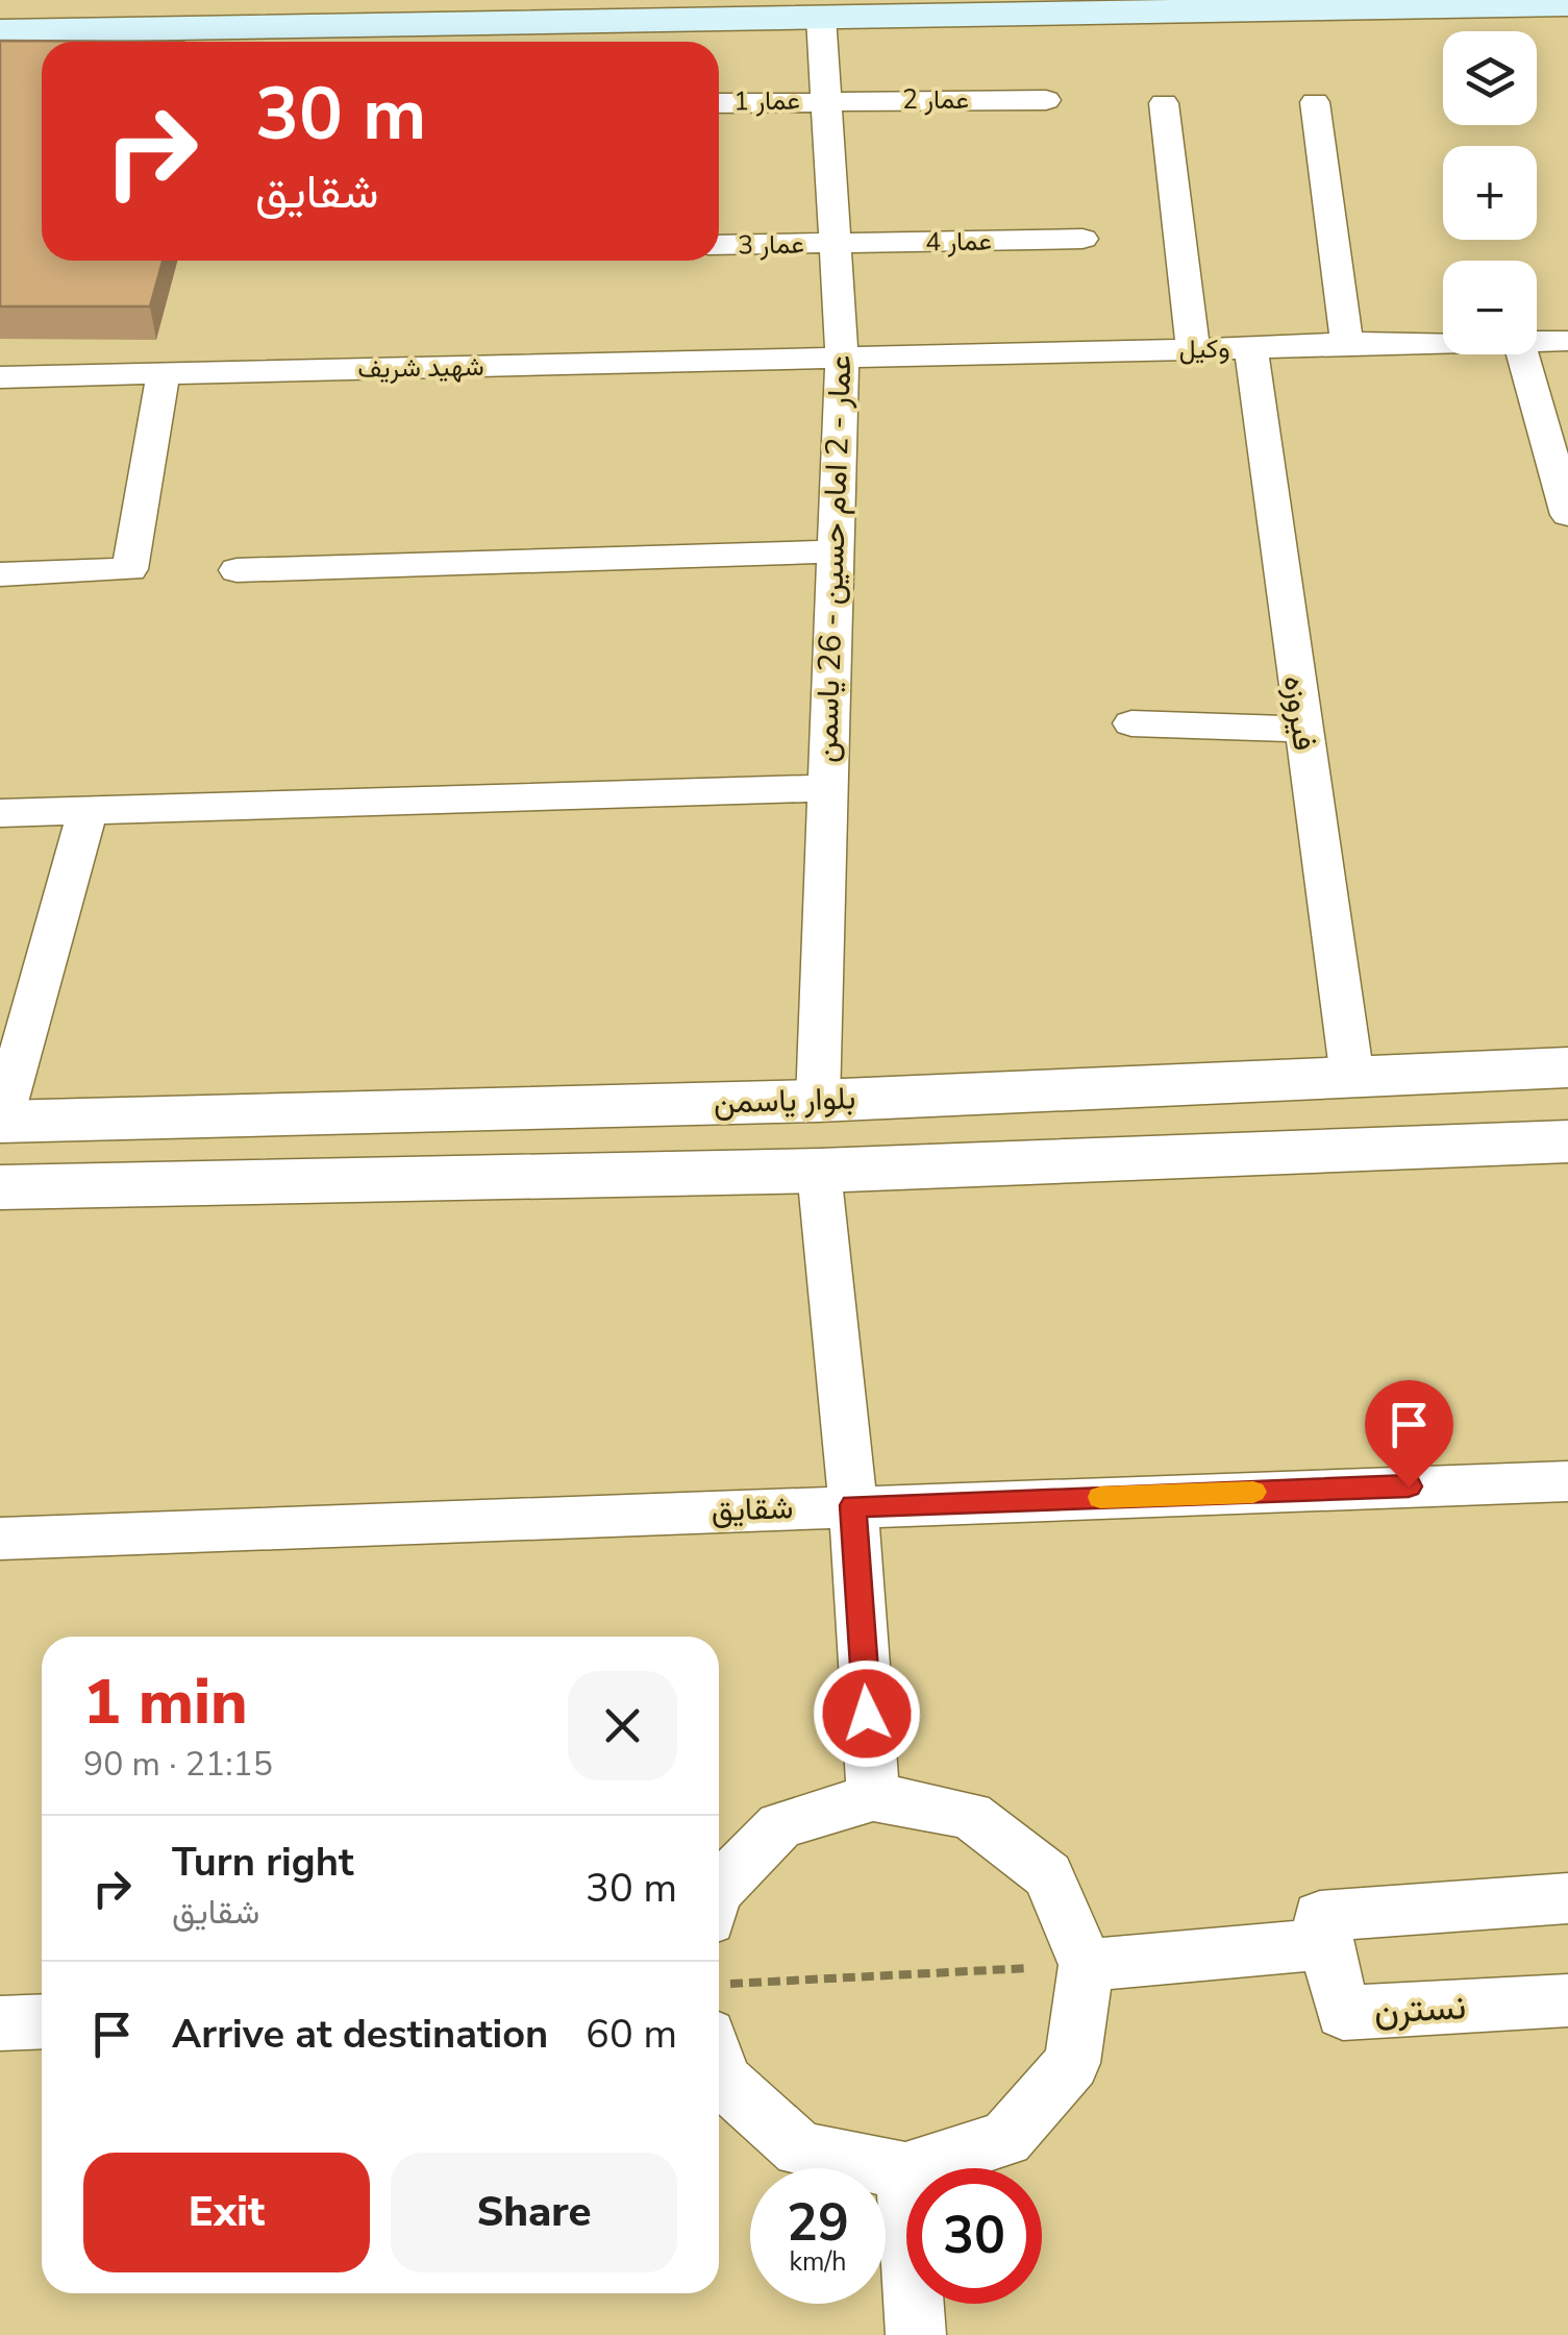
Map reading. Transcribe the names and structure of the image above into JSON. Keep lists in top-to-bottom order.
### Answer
{
  "streets": {
    "street": [
      "عمار 2",
      "عمار 1",
      "عمار 4",
      "عمار 3",
      "وکیل",
      "شهید شریف",
      "عمار - 2 امام حسین - 26 یاسمن",
      "فیروزه",
      "بلوار یاسمن",
      "شقایق",
      "نسترن"
    ]
  },
  "crossings": [
    ["عمار 2", "عمار 1"],
    ["عمار 2", "عمار - 2 امام حسین - 26 یاسمن"],
    ["عمار 1", "عمار - 2 امام حسین - 26 یاسمن"],
    ["عمار 4", "عمار 3"],
    ["عمار 4", "عمار - 2 امام حسین - 26 یاسمن"],
    ["عمار 3", "عمار - 2 امام حسین - 26 یاسمن"],
    ["وکیل", "شهید شریف"],
    ["وکیل", "عمار - 2 امام حسین - 26 یاسمن"],
    ["وکیل", "فیروزه"],
    ["شهید شریف", "عمار - 2 امام حسین - 26 یاسمن"],
    ["عمار - 2 امام حسین - 26 یاسمن", "بلوار یاسمن"],
    ["فیروزه", "بلوار یاسمن"]
  ],
  "page": {
    "map_buttons": ["+", "−"],
    "turn": ["30 m", "شقایق"],
    "heading": ["1 min", "90 m · 21:15"],
    "list": [
      {
        "name": "Turn right",
        "note": "شقایق",
        "value": "30 m"
      },
      {
        "name": "Arrive at destination",
        "value": "60 m"
      }
    ],
    "buttons": ["Exit", "Share"],
    "speed": "29 km/h",
    "limit": "30"
  }
}
